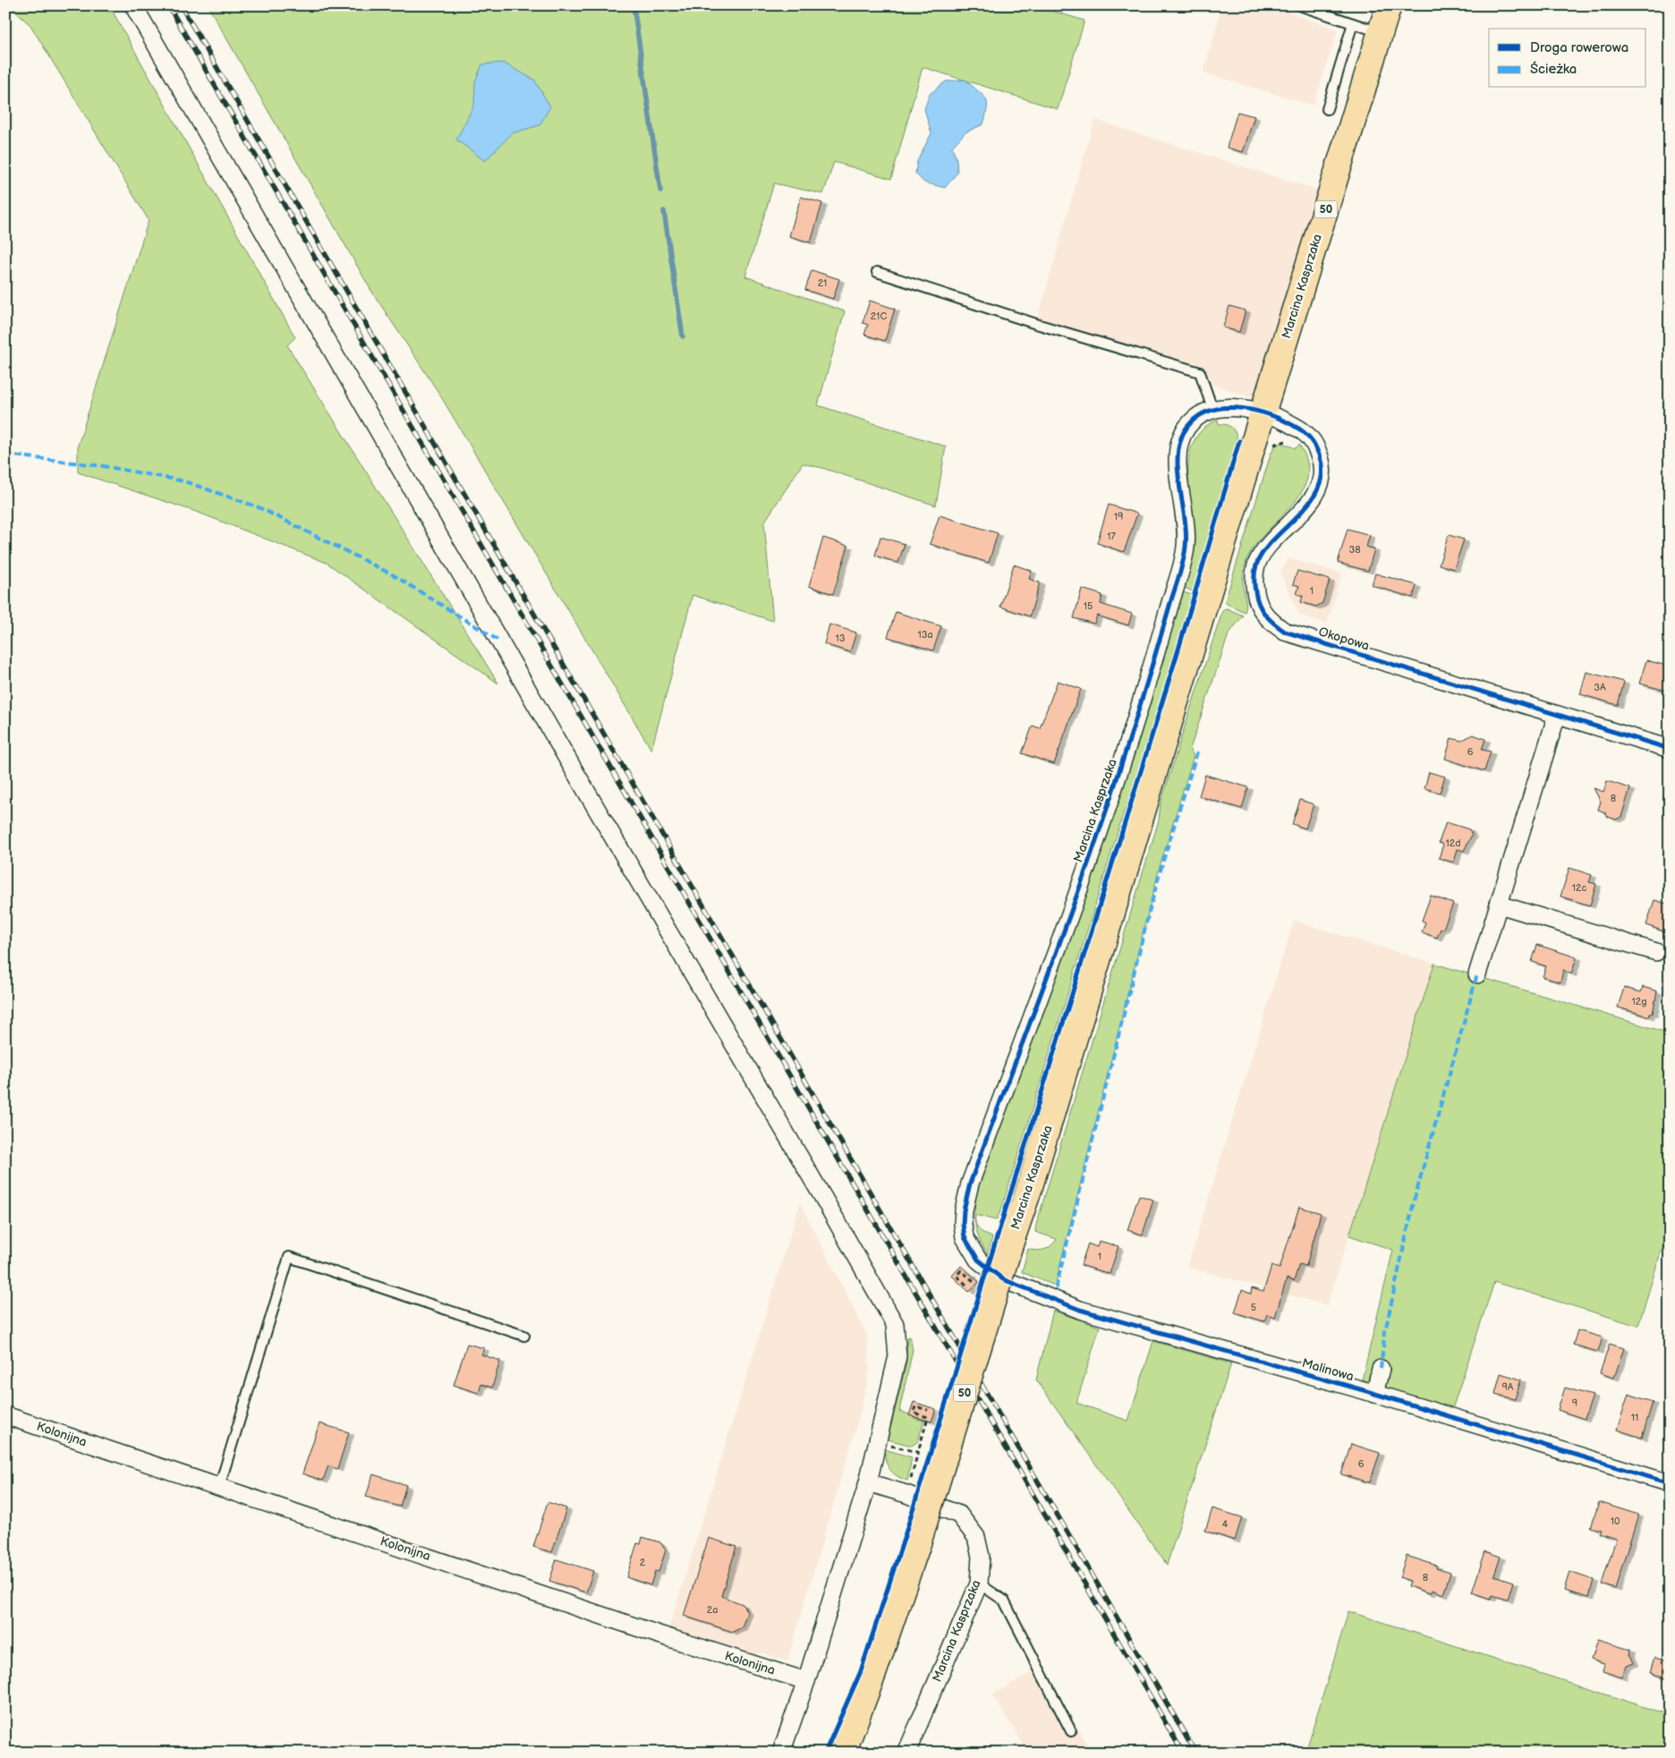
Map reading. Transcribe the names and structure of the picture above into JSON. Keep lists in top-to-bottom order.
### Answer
{
  "streets": {
    "main road": ["50", "Marcina Kasprzaka"],
    "street": ["Okopowa", "Malinowa", "Kolonijna"]
  },
  "crossings": [
    ["Marcina Kasprzaka", "Okopowa"],
    ["Marcina Kasprzaka", "Malinowa"]
  ],
  "house_numbers": [
    "21",
    "21C",
    "19",
    "17",
    "38",
    "1",
    "15",
    "13a",
    "13",
    "3A",
    "6",
    "8",
    "12d",
    "12c",
    "12g",
    "1",
    "5",
    "9A",
    "9",
    "11",
    "6",
    "10",
    "4",
    "2",
    "8",
    "2a"
  ],
  "legend": ["Droga rowerowa", "Ścieżka"]
}
